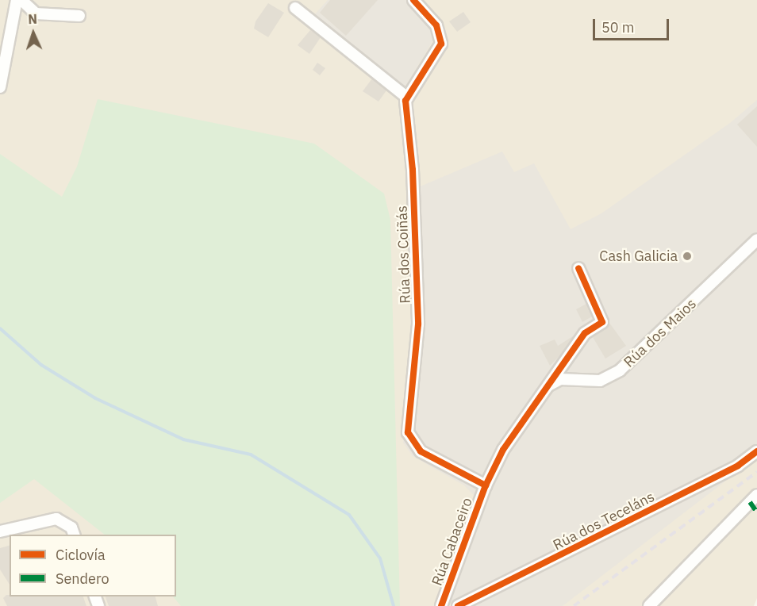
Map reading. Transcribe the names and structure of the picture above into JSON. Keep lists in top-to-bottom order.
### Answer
{
  "streets": {
    "street": [
      "Rúa dos Coiñás",
      "Rúa dos Maios",
      "Rúa dos Teceláns",
      "Rúa Cabaceiro"
    ]
  },
  "crossings": [
    ["Rúa dos Coiñás", "Rúa Cabaceiro"],
    ["Rúa dos Maios", "Rúa Cabaceiro"]
  ],
  "places": ["Cash Galicia"],
  "legend": ["Ciclovía", "Sendero"],
  "scale_bar": "50 m",
  "north": "top"
}
